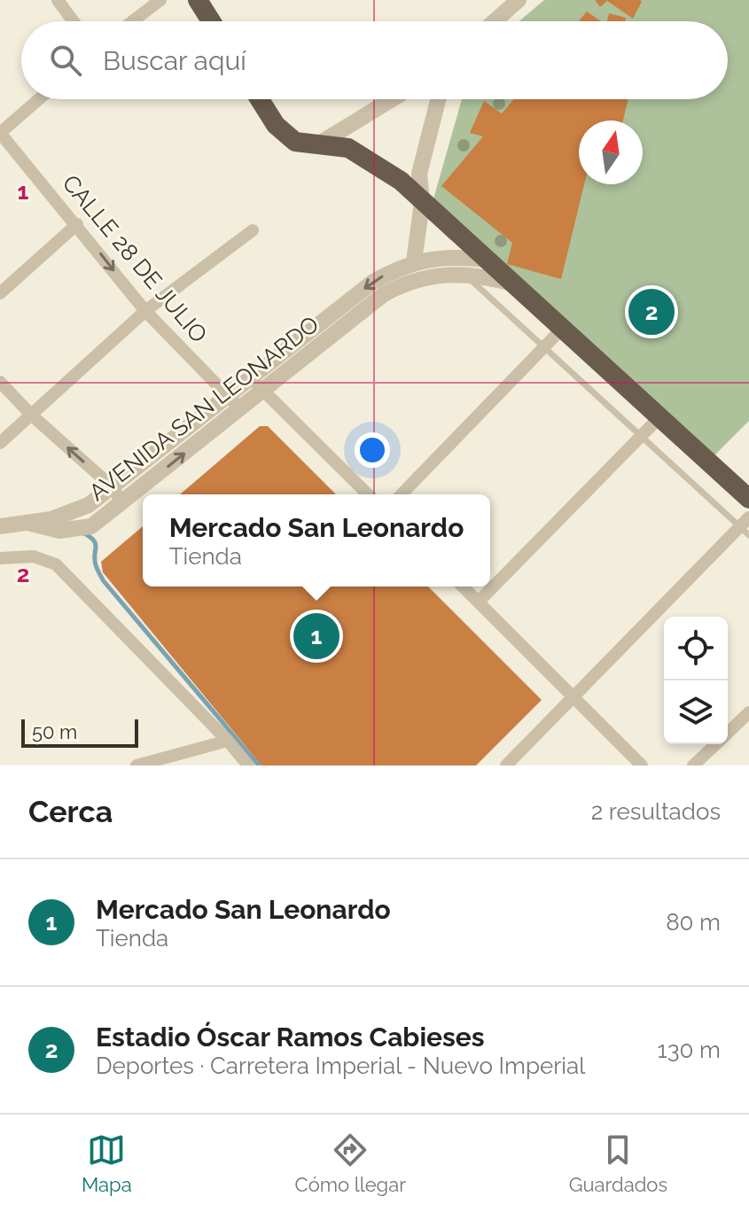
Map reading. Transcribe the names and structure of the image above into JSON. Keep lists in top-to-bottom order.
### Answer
{
  "streets": {
    "street": ["CALLE 28 DE JULIO", "AVENIDA SAN LEONARDO"]
  },
  "crossings": [
    ["CALLE 28 DE JULIO", "AVENIDA SAN LEONARDO"]
  ],
  "scale_bar": "50 m",
  "north": "top",
  "page": {
    "search": "Buscar aquí",
    "pins": ["2", "1"],
    "popup": ["Mercado San Leonardo", "Tienda"],
    "scale": "50 m",
    "heading": ["Cerca", "2 resultados"],
    "list": [
      {
        "mark": "1",
        "name": "Mercado San Leonardo",
        "note": "Tienda",
        "value": "80 m"
      },
      {
        "mark": "2",
        "name": "Estadio Óscar Ramos Cabieses",
        "note": "Deportes · Carretera Imperial - Nuevo Imperial",
        "value": "130 m"
      }
    ],
    "nav": ["Mapa", "Cómo llegar", "Guardados"]
  },
  "grid": {
    "rows": ["1", "2"]
  }
}
